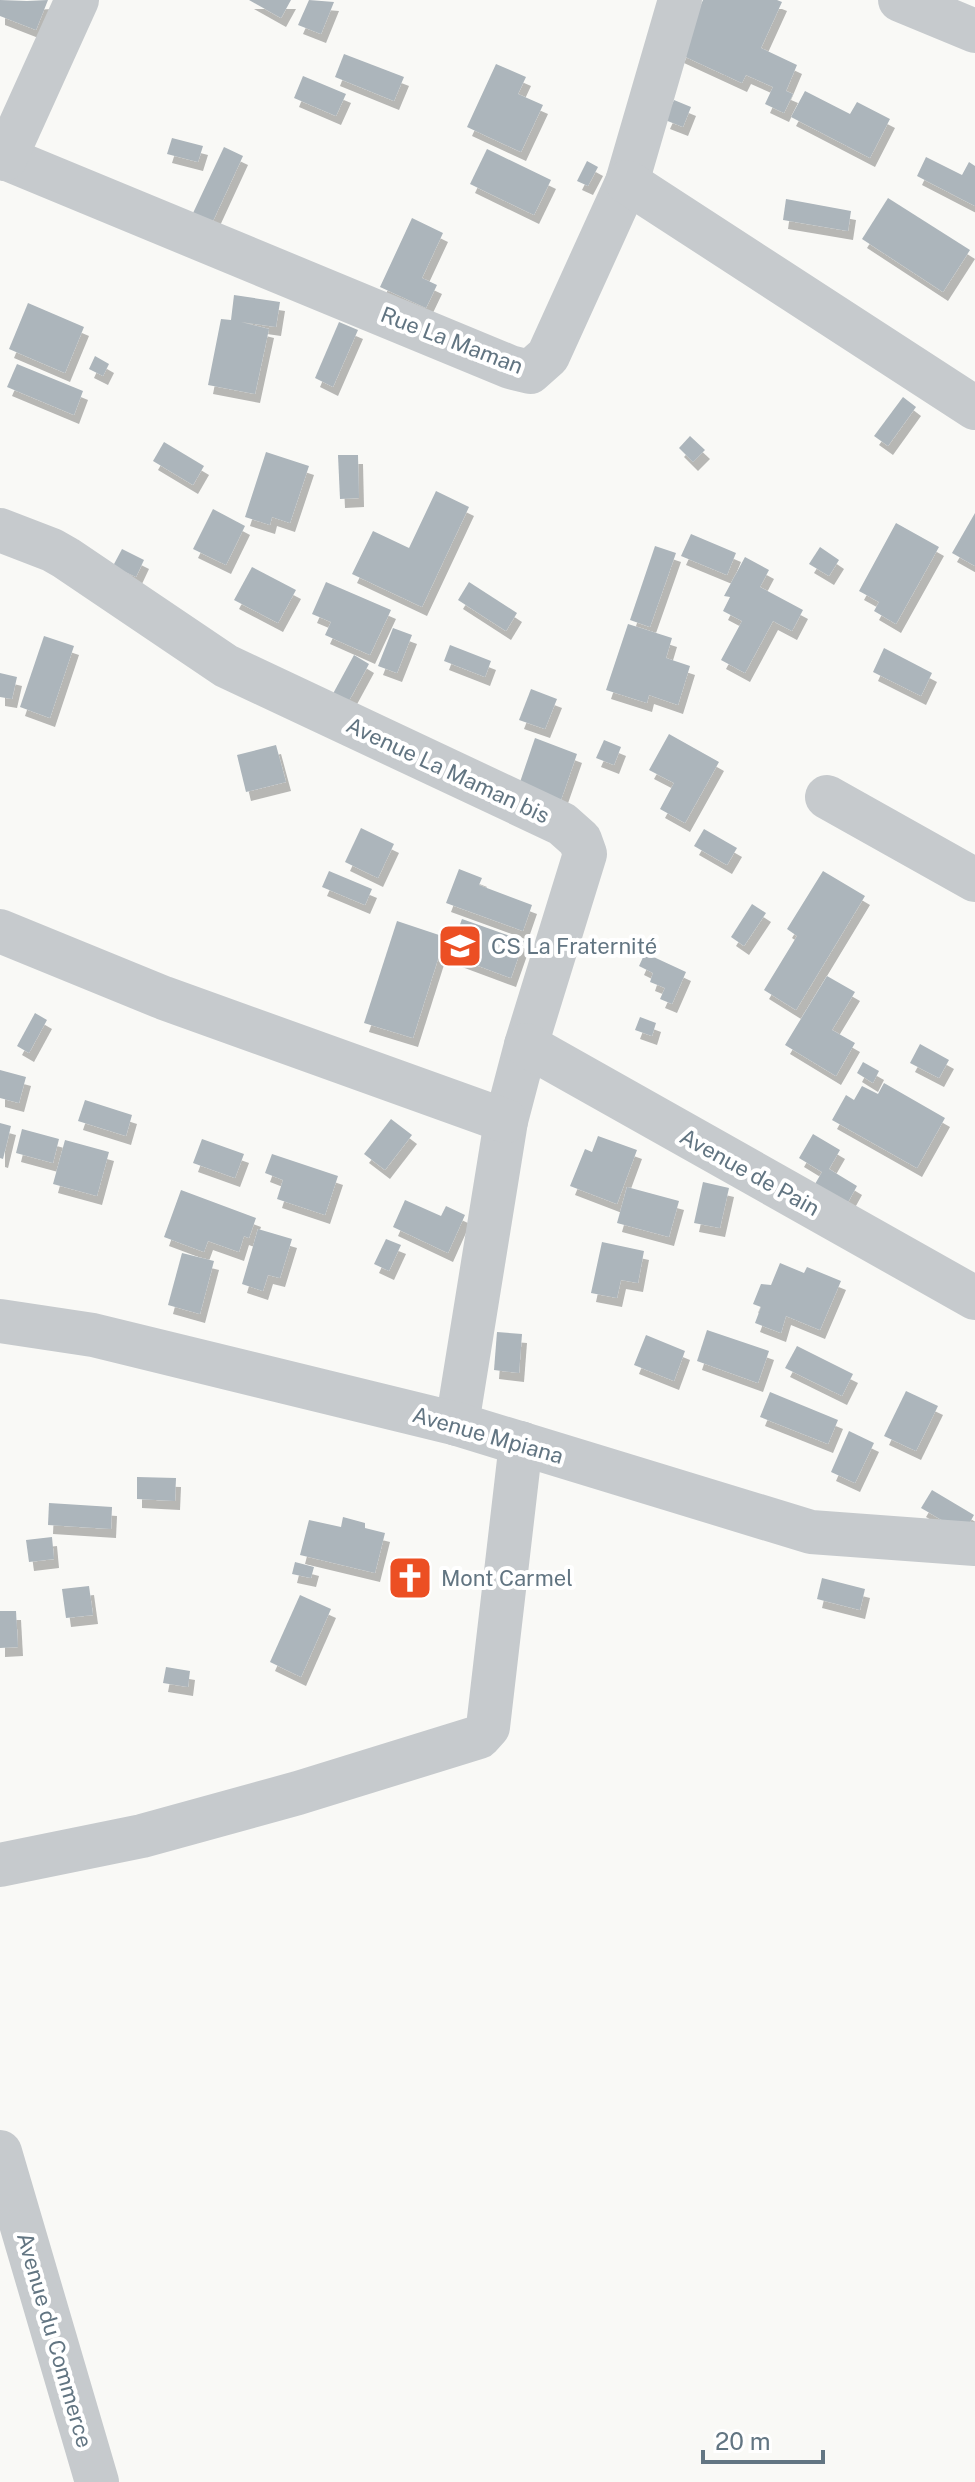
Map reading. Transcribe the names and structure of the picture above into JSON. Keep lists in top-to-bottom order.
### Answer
{
  "streets": {
    "street": [
      "Rue La Maman",
      "Avenue La Maman bis",
      "Avenue de Pain",
      "Avenue Mpiana",
      "Avenue du Commerce"
    ]
  },
  "crossings": [
    ["Avenue La Maman bis", "Avenue de Pain"],
    ["Avenue La Maman bis", "Avenue Mpiana"]
  ],
  "places": {
    "school or university": ["CS La Fraternité"],
    "church": ["Mont Carmel"]
  },
  "scale_bar": "20 m"
}
